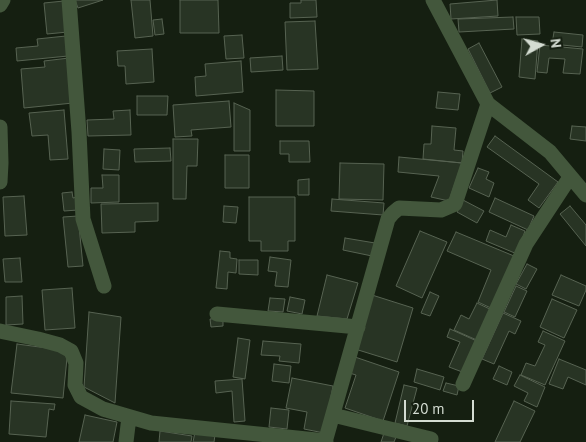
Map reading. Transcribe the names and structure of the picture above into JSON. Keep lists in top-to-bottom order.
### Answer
{
  "scale_bar": "20 m",
  "north": "right"
}
